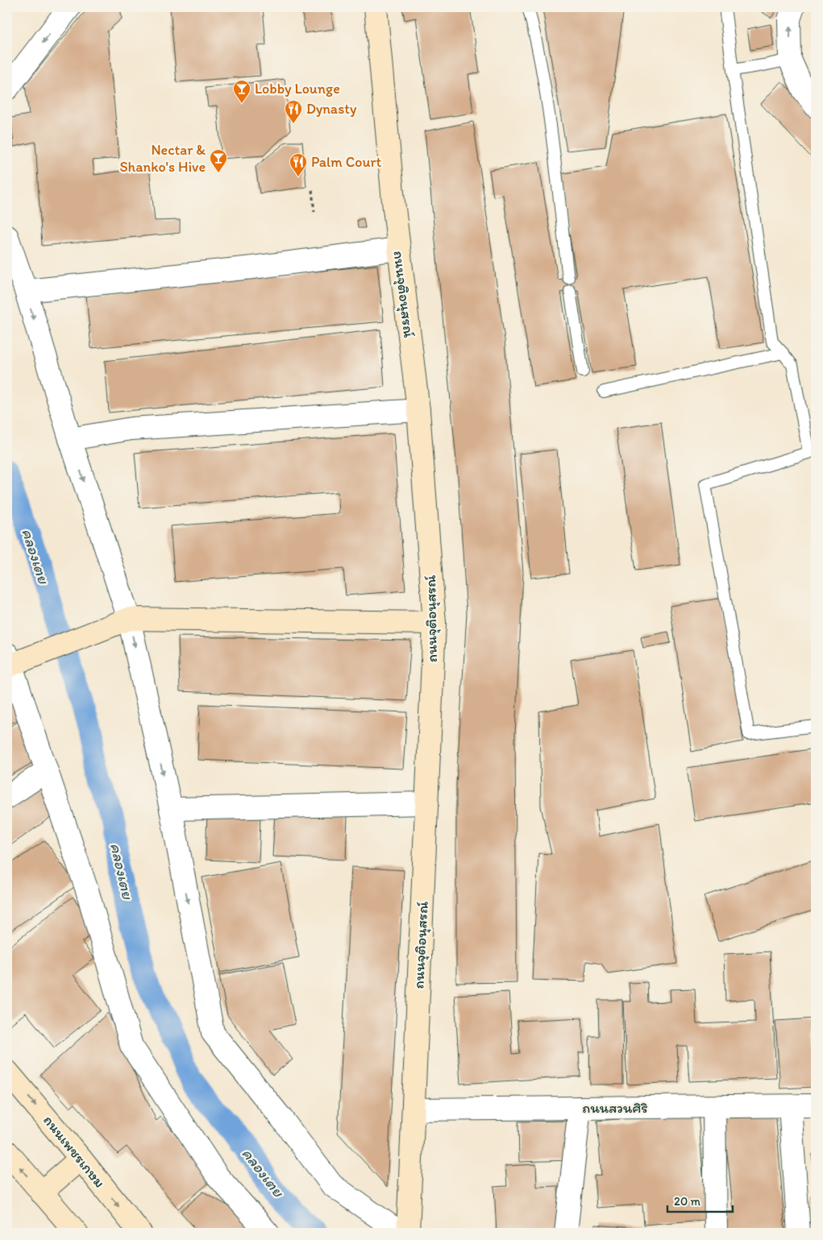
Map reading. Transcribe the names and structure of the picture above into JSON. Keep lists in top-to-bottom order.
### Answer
{
  "streets": {
    "street": ["ถนนจุติอนุสรณ์", "ถนนสวนศิริ", "ถนนเพชรเกษม"]
  },
  "crossings": [
    ["ถนนจุติอนุสรณ์", "ถนนสวนศิริ"]
  ],
  "water": ["คลองเตย"],
  "places": {
    "bar": ["Lobby Lounge", "Nectar & Shanko's Hive"],
    "restaurant": ["Dynasty", "Palm Court"]
  },
  "scale_bar": "20 m"
}
